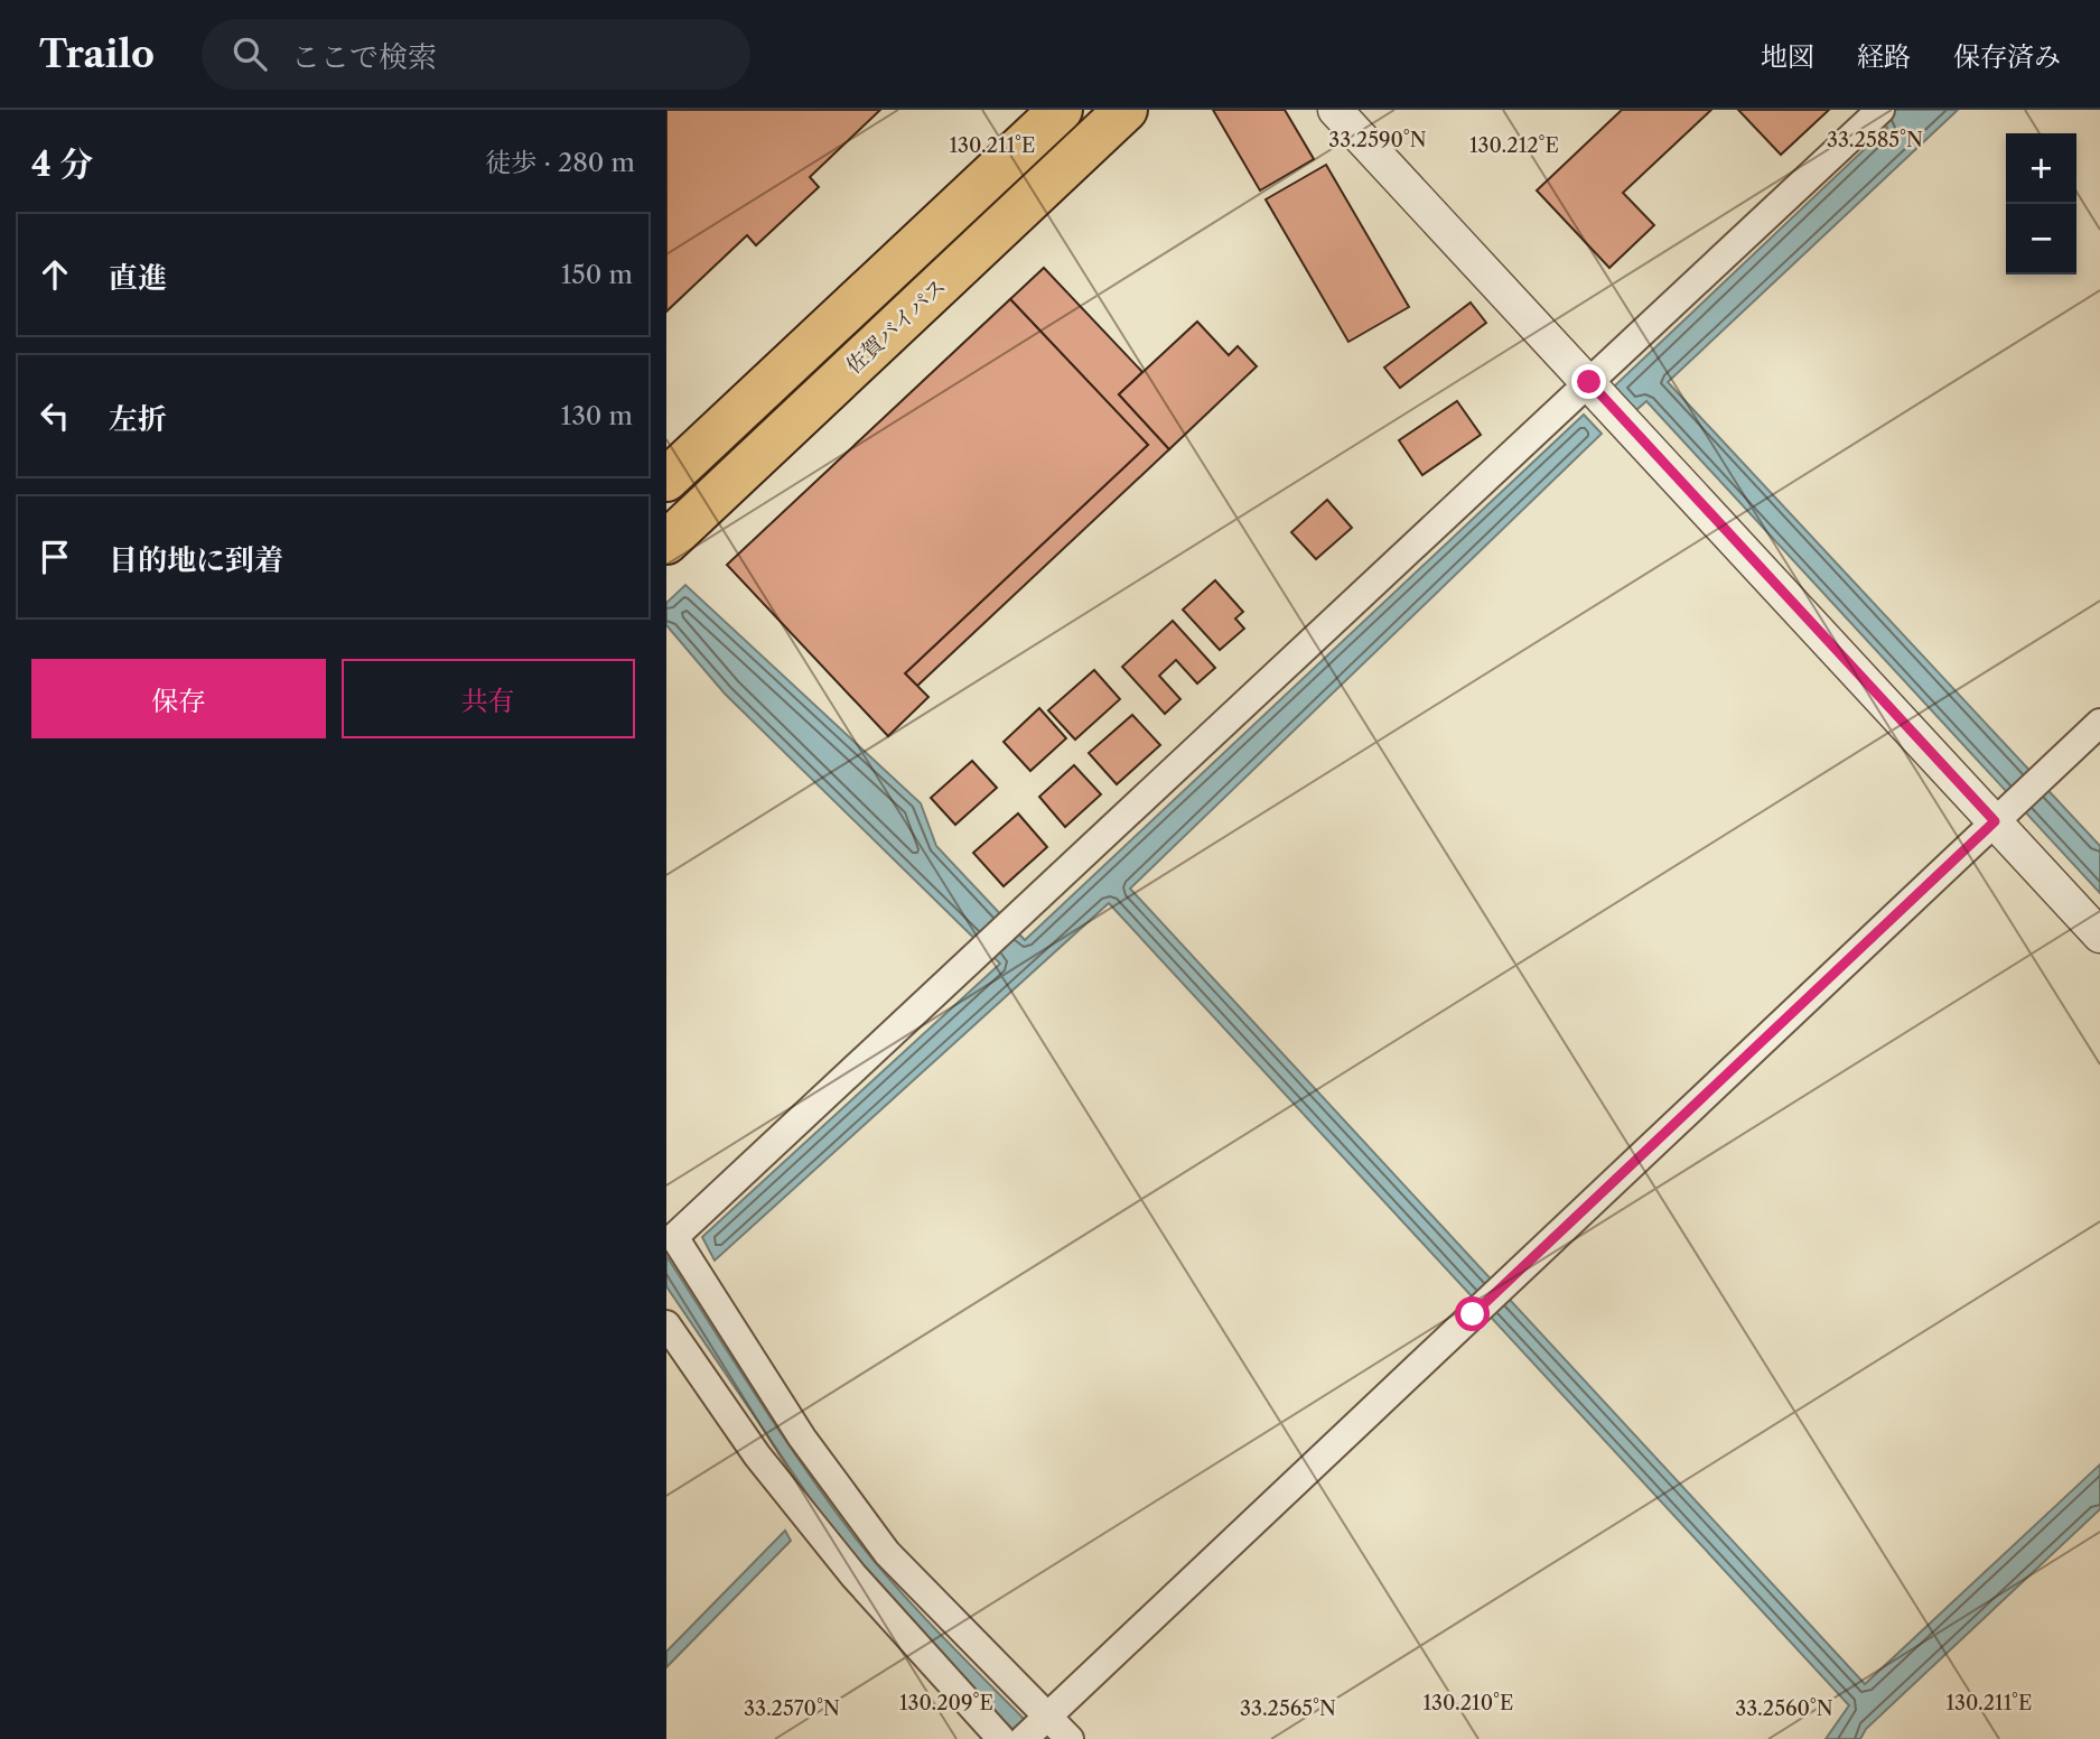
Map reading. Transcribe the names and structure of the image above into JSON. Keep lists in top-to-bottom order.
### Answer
{
  "streets": {
    "highway": ["佐賀バイパス"]
  },
  "page": {
    "header": "Trailo",
    "search": "ここで検索",
    "nav": ["地図", "経路", "保存済み"],
    "heading": ["4 分", "徒歩 · 280 m"],
    "map_buttons": ["+", "−"],
    "list": [
      ["直進", "150 m"],
      ["左折", "130 m"],
      "目的地に到着"
    ],
    "buttons": ["保存", "共有"]
  },
  "coordinates": [
    "33.2590°N",
    "33.2585°N",
    "130.211°E",
    "130.212°E",
    "130.209°E",
    "130.210°E",
    "33.2570°N",
    "33.2565°N",
    "33.2560°N"
  ]
}
